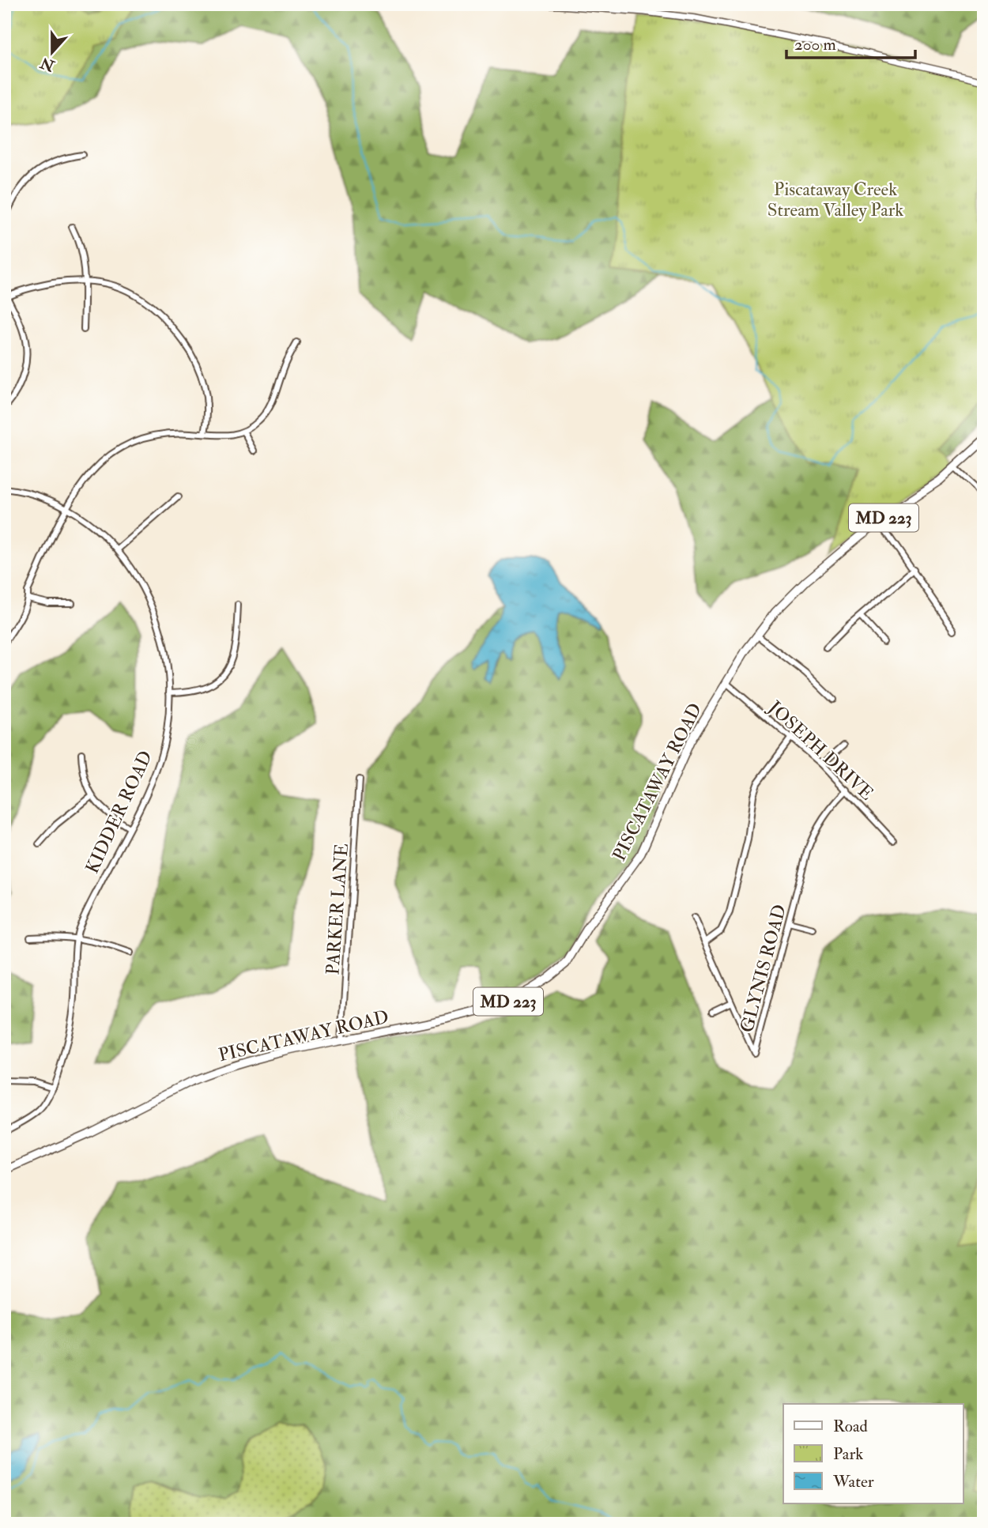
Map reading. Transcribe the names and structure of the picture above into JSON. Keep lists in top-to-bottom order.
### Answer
{
  "streets": {
    "main road": ["MD 223", "PISCATAWAY ROAD"],
    "street": [
      "JOSEPH DRIVE",
      "KIDDER ROAD",
      "PARKER LANE",
      "GLYNIS ROAD"
    ]
  },
  "crossings": [
    ["JOSEPH DRIVE", "PISCATAWAY ROAD"],
    ["JOSEPH DRIVE", "GLYNIS ROAD"],
    ["PISCATAWAY ROAD", "PARKER LANE"]
  ],
  "parks": ["Piscataway Creek Stream Valley Park"],
  "legend": ["Road", "Park", "Water"],
  "scale_bar": "200 m",
  "north": "bottom"
}
